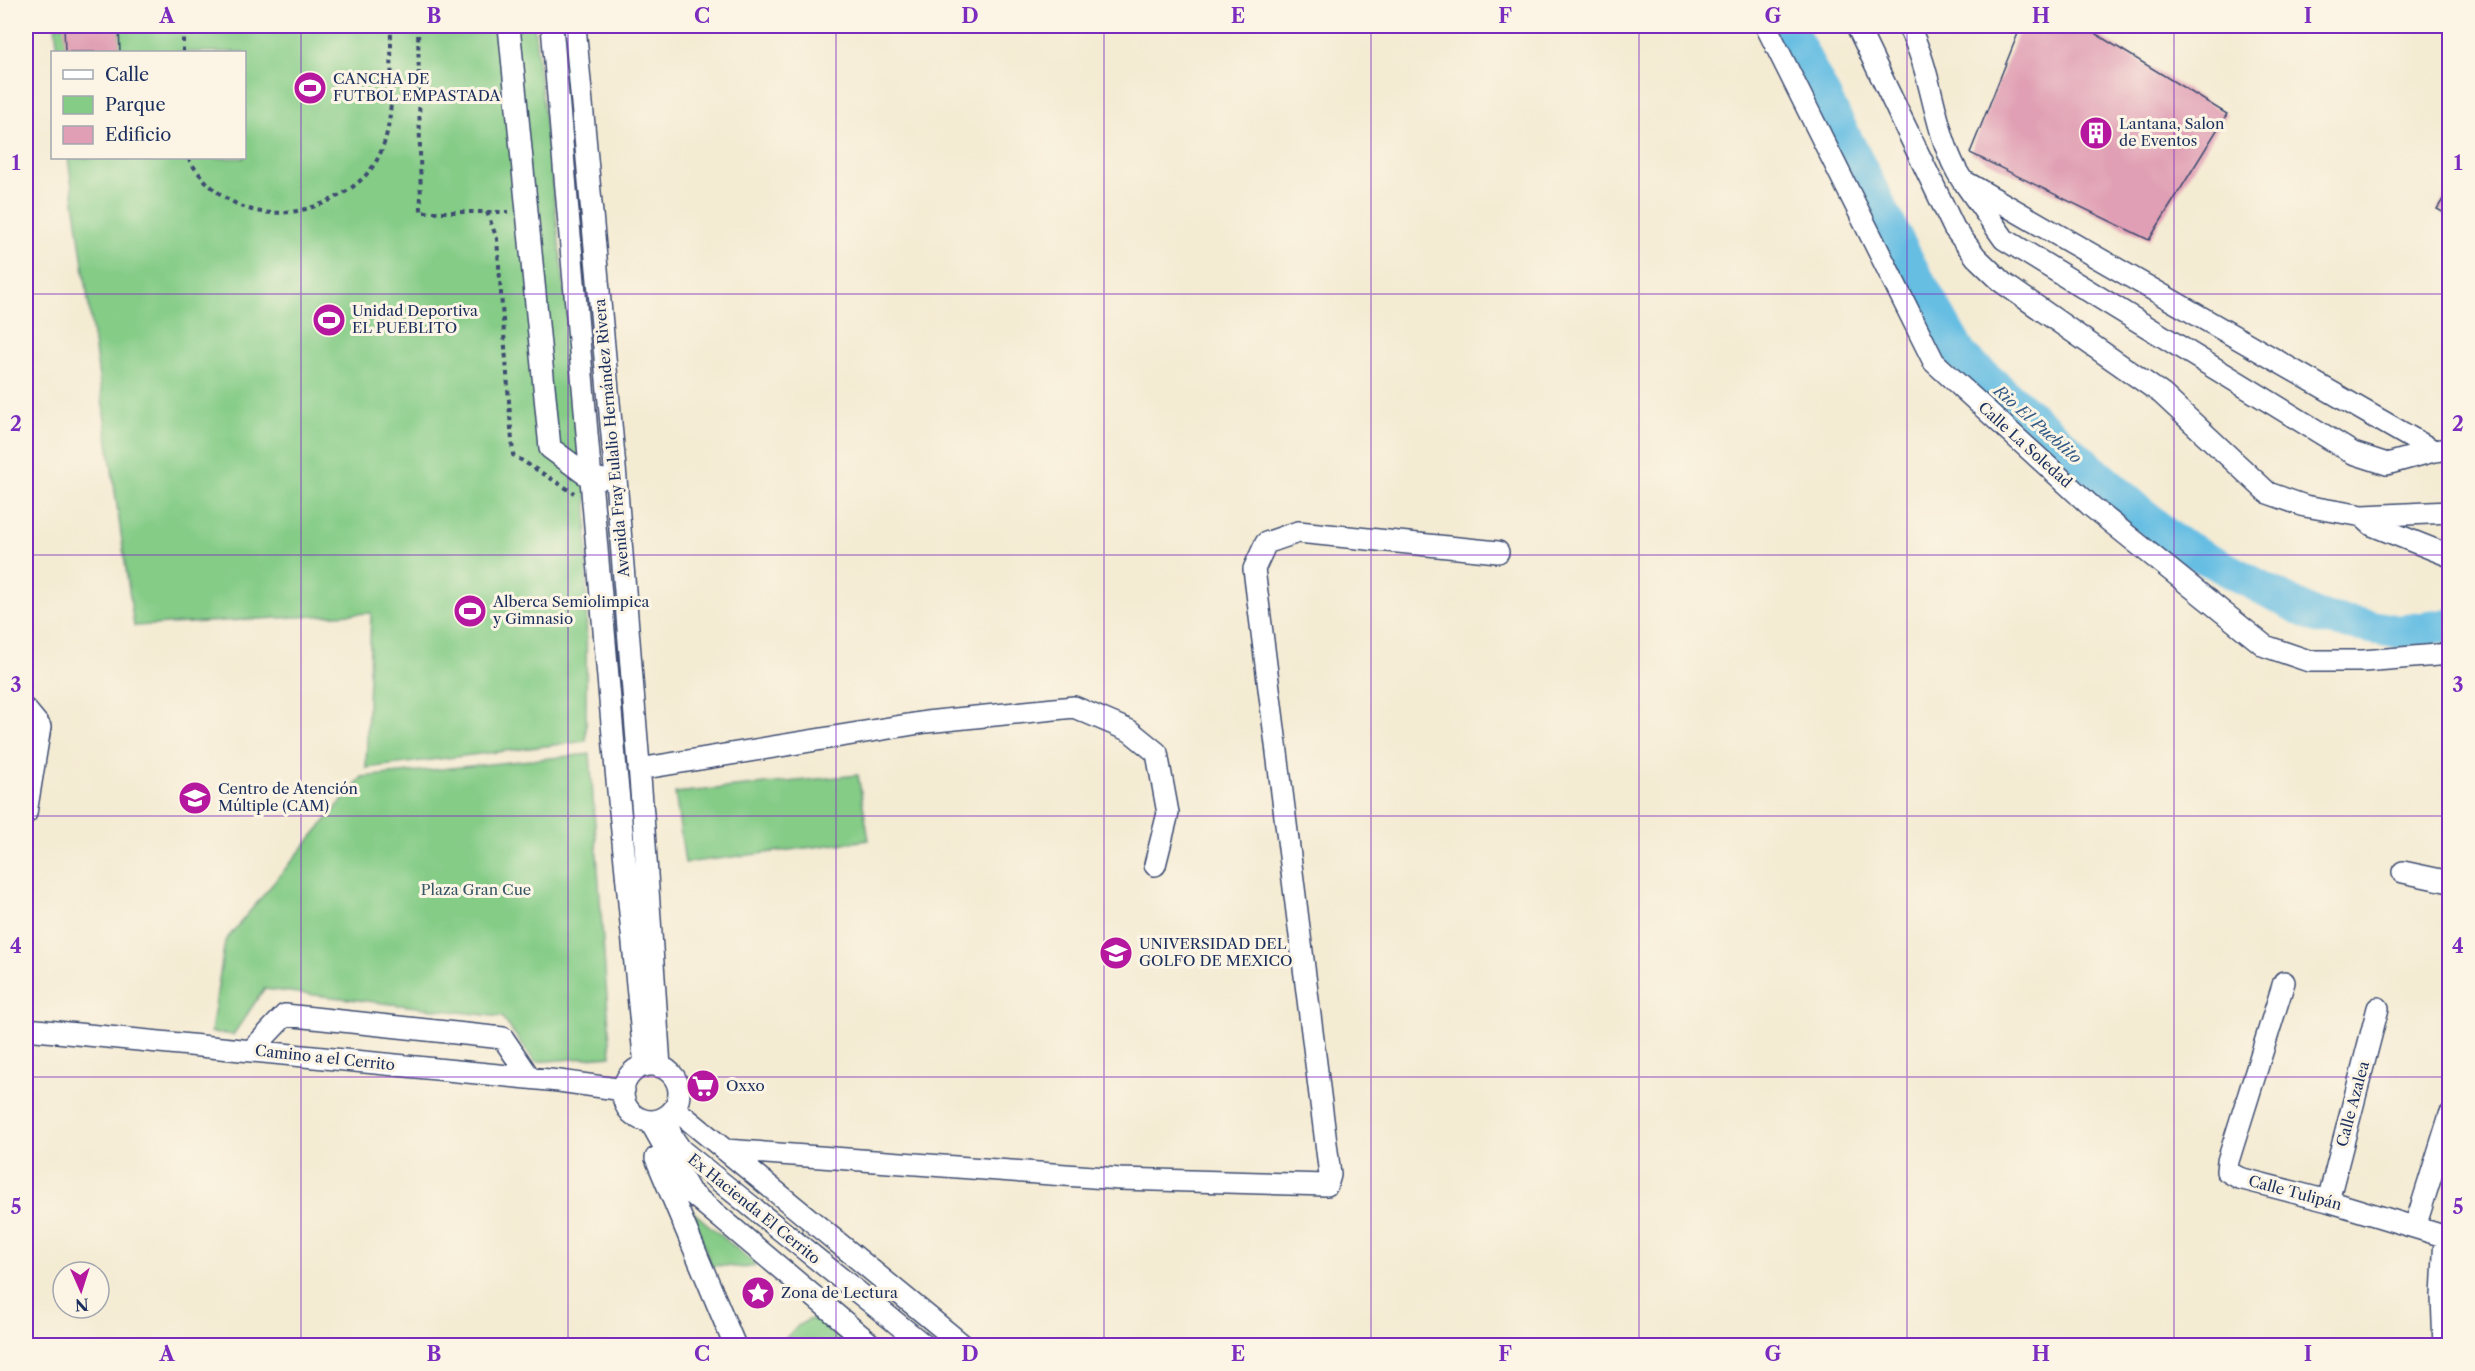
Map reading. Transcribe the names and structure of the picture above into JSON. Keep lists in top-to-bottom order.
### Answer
{
  "streets": {
    "street": [
      "Avenida Fray Eulalio Hernández Rivera",
      "Calle La Soledad",
      "Camino a el Cerrito",
      "Calle Azalea",
      "Calle Tulipán",
      "Ex Hacienda El Cerrito"
    ]
  },
  "crossings": [
    ["Avenida Fray Eulalio Hernández Rivera", "Camino a el Cerrito"],
    ["Avenida Fray Eulalio Hernández Rivera", "Ex Hacienda El Cerrito"],
    ["Camino a el Cerrito", "Ex Hacienda El Cerrito"],
    ["Calle Azalea", "Calle Tulipán"]
  ],
  "water": ["Rio El Pueblito"],
  "parks": ["Plaza Gran Cue"],
  "places": {
    "sports": ["CANCHA DE FUTBOL EMPASTADA", "Unidad Deportiva EL PUEBLITO", "Alberca Semiolimpica y Gimnasio"],
    "building": ["Lantana, Salon de Eventos"],
    "school or university": ["Centro de Atención Múltiple (CAM)", "UNIVERSIDAD DEL GOLFO DE MEXICO"],
    "supermarket": ["Oxxo"],
    "place": ["Zona de Lectura"]
  },
  "legend": ["Calle", "Parque", "Edificio"],
  "north": "bottom",
  "grid": {
    "columns": [
      "A",
      "B",
      "C",
      "D",
      "E",
      "F",
      "G",
      "H",
      "I"
    ],
    "rows": [
      "1",
      "2",
      "3",
      "4",
      "5"
    ]
  }
}
